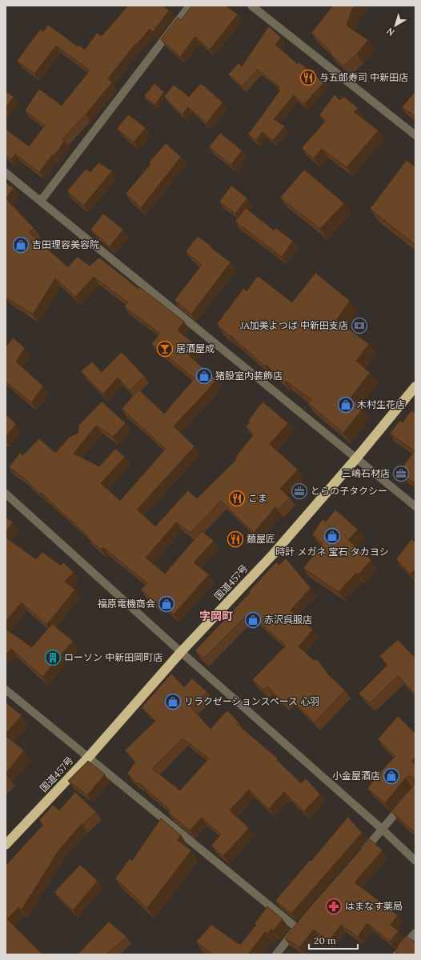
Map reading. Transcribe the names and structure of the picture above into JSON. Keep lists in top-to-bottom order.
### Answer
{
  "streets": {
    "highway": ["国道457号"]
  },
  "districts": ["字岡町"],
  "places": {
    "restaurant": ["与五郎寿司 中新田店", "こま", "麺屋匠"],
    "shop": [
      "吉田理容美容院",
      "猪股室内装飾店",
      "木村生花店",
      "時計 メガネ 宝石 タカヨシ",
      "福原電機商会",
      "赤沢呉服店",
      "リラクゼーションスペース 心羽",
      "小金屋酒店"
    ],
    "bank": ["JA加美よつば 中新田支店"],
    "bar": ["居酒屋成"],
    "office": ["三嶋石材店", "とらの子タクシー"],
    "building": ["ローソン 中新田岡町店"],
    "pharmacy": ["はまなす薬局"]
  },
  "scale_bar": "20 m",
  "north": "bottom left"
}
